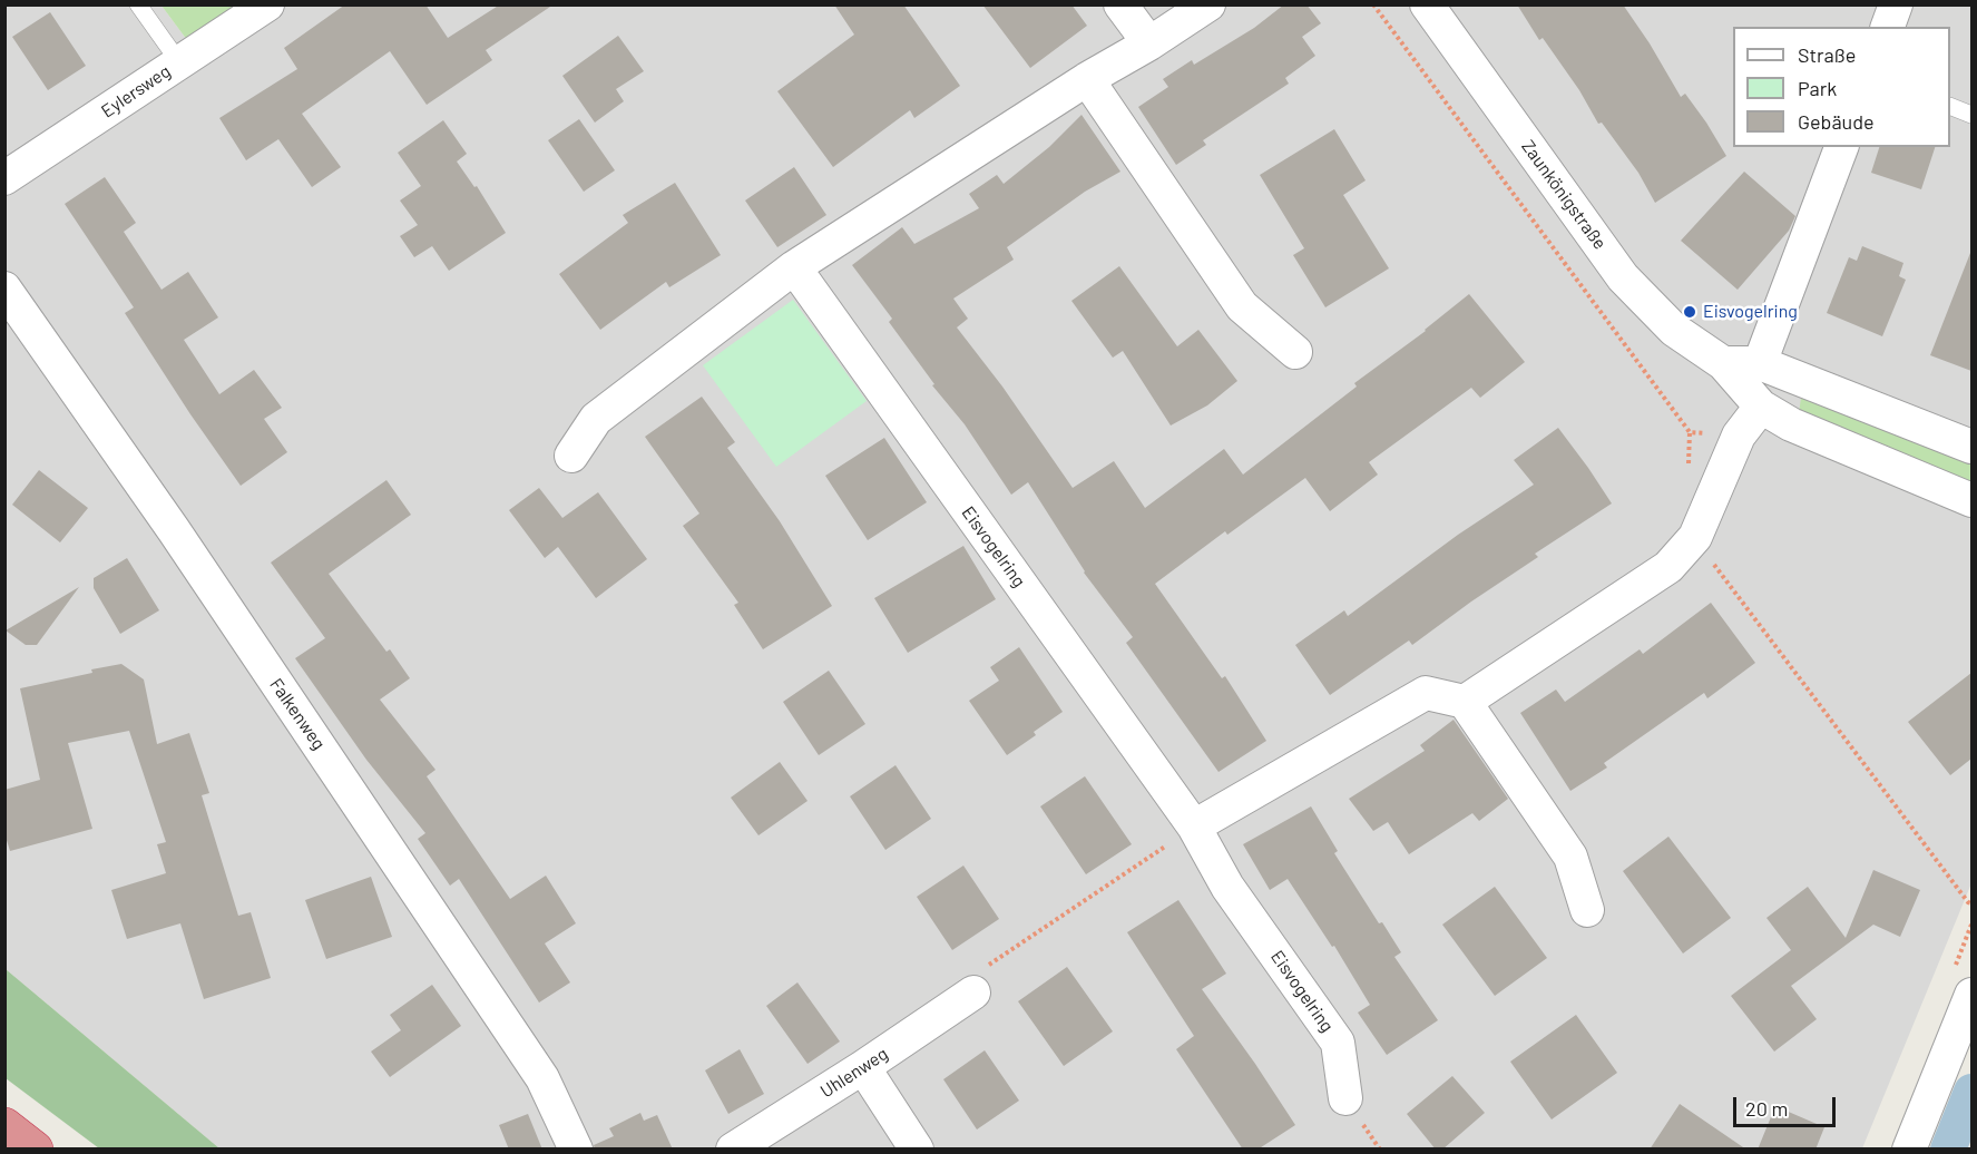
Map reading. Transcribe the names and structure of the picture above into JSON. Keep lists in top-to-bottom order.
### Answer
{
  "streets": {
    "street": [
      "Eylersweg",
      "Zaunkönigstraße",
      "Eisvogelring",
      "Falkenweg",
      "Uhlenweg"
    ]
  },
  "places": ["Eisvogelring"],
  "legend": ["Straße", "Park", "Gebäude"],
  "scale_bar": "20 m"
}
